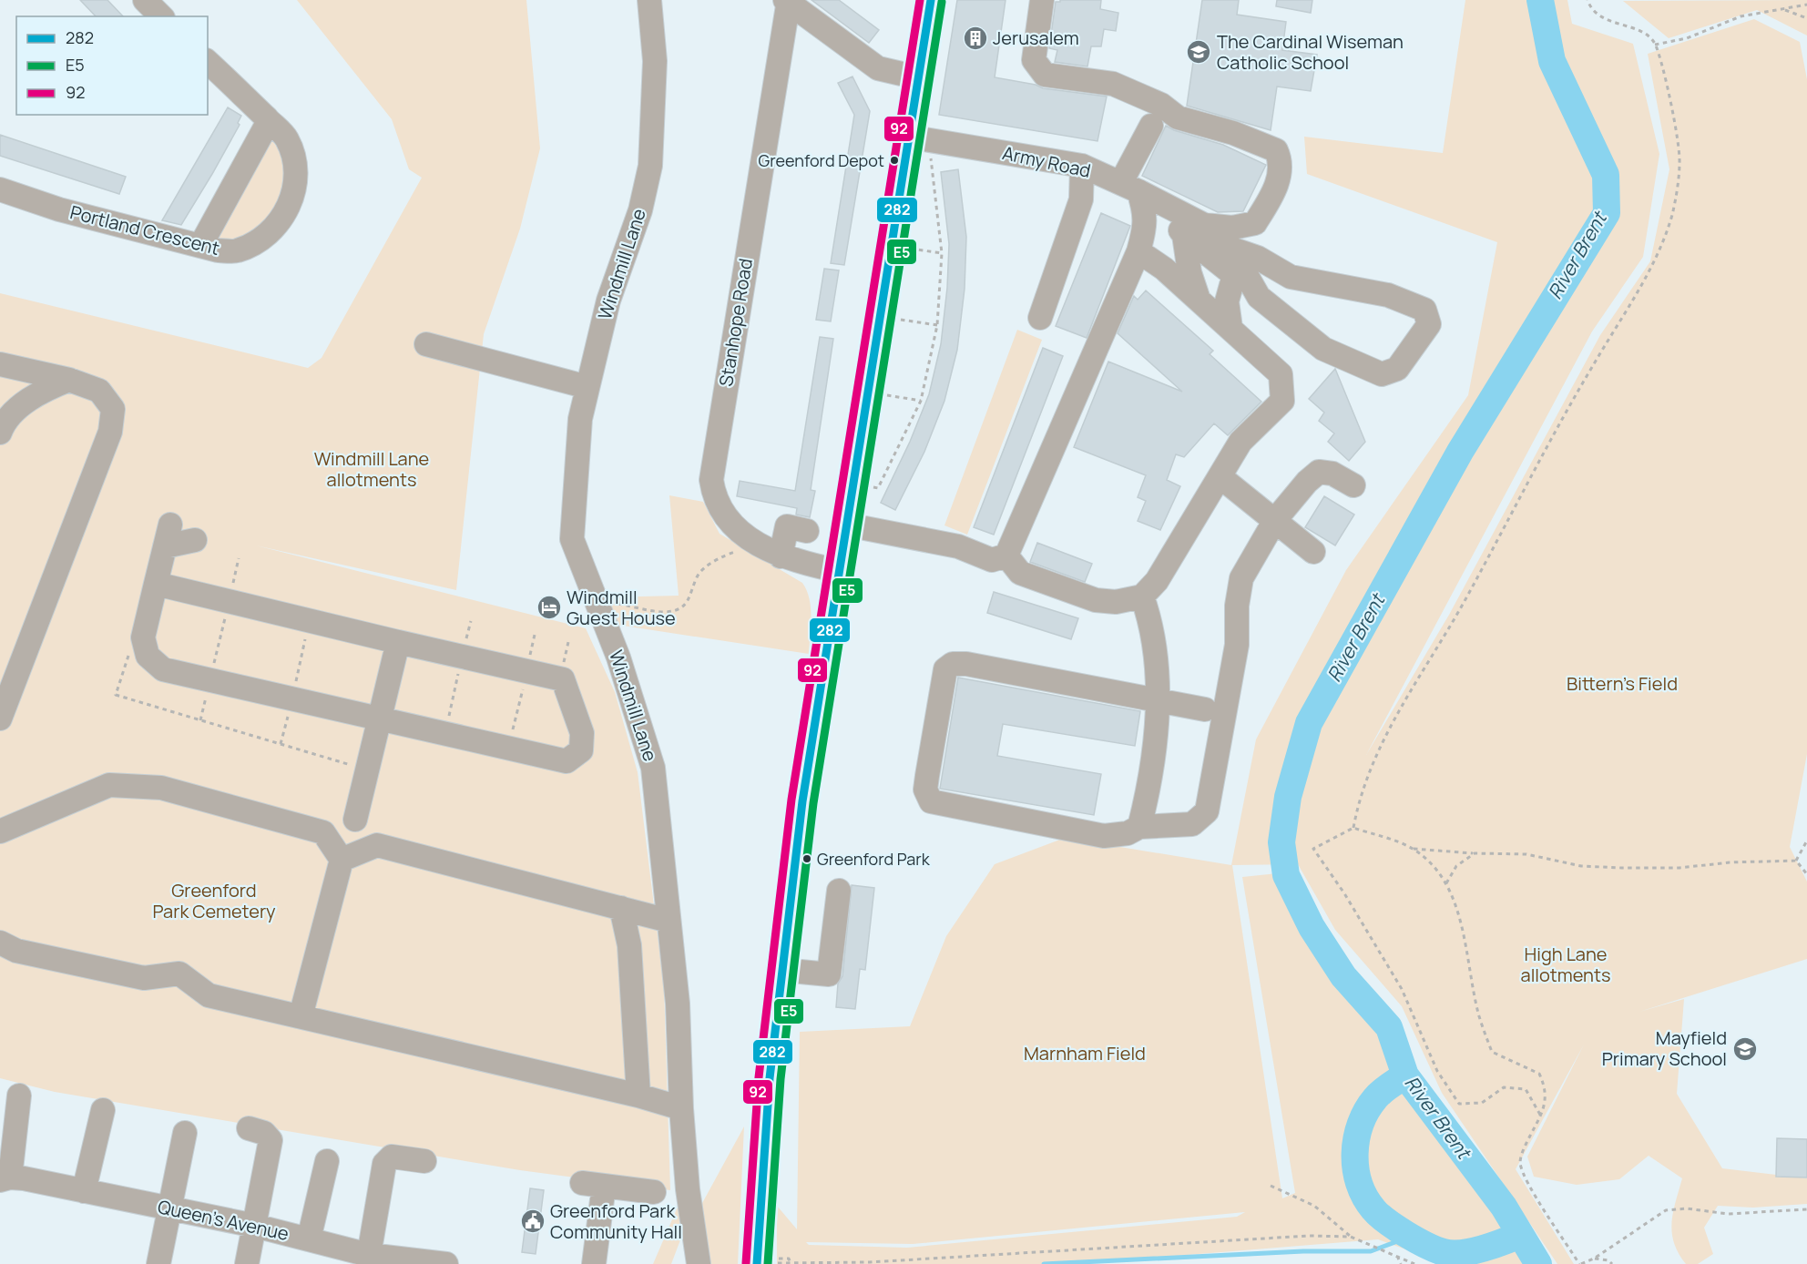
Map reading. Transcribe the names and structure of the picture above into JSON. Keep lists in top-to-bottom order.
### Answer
{
  "streets": {
    "street": [
      "Army Road",
      "Portland Crescent",
      "Windmill Lane",
      "Stanhope Road",
      "Queen's Avenue"
    ]
  },
  "water": ["River Brent"],
  "parks": [
    "Windmill Lane allotments",
    "Bittern's Field",
    "Greenford Park Cemetery",
    "High Lane allotments",
    "Marnham Field"
  ],
  "places": {
    "building": ["Jerusalem"],
    "school or university": ["The Cardinal Wiseman Catholic School", "Mayfield Primary School"],
    "other": ["Greenford Depot", "Greenford Park"],
    "hotel": ["Windmill Guest House"],
    "public building": ["Greenford Park Community Hall"]
  },
  "lines": ["transit line 282", "transit line 92", "transit line E5"],
  "legend": ["282", "E5", "92"]
}
